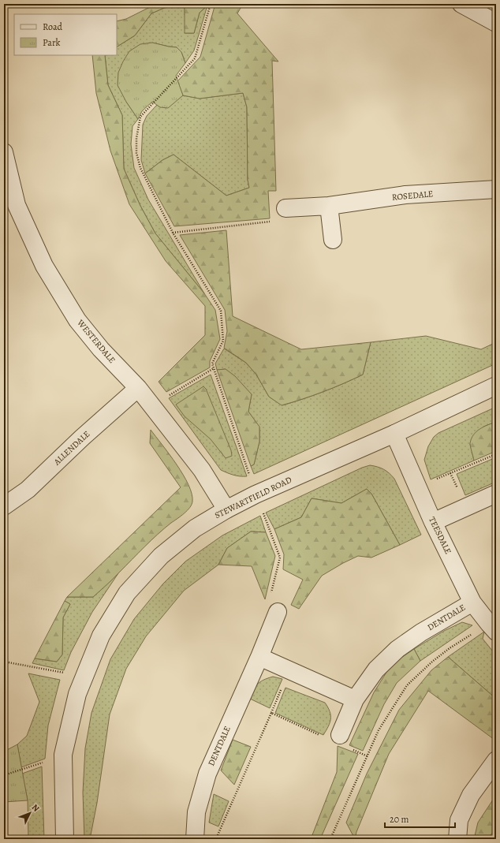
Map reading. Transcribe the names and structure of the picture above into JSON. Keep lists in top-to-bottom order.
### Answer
{
  "streets": {
    "street": [
      "ROSEDALE",
      "WESTERDALE",
      "ALLENDALE",
      "STEWARTFIELD ROAD",
      "TEESDALE",
      "DENTDALE"
    ]
  },
  "crossings": [
    ["WESTERDALE", "ALLENDALE"],
    ["WESTERDALE", "STEWARTFIELD ROAD"],
    ["STEWARTFIELD ROAD", "TEESDALE"],
    ["TEESDALE", "DENTDALE"]
  ],
  "legend": ["Road", "Park"],
  "scale_bar": "20 m",
  "north": "top right"
}
